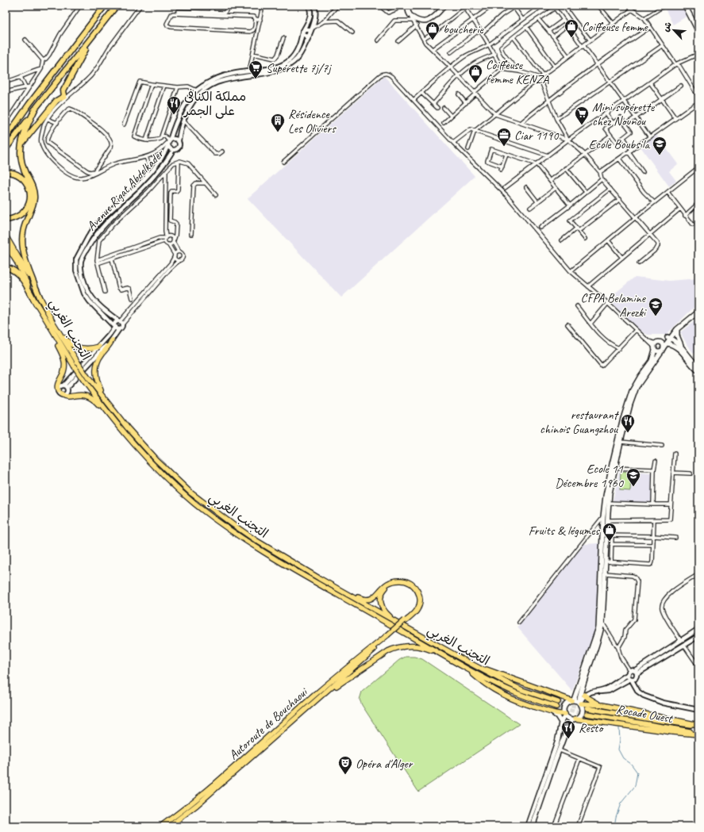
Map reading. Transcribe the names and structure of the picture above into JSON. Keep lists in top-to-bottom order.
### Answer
{
  "streets": {
    "highway": ["التجنب الغربي", "Rocade Ouest", "Autoroute de Bouchaoui"],
    "street": ["Avenue Rigat Abdelkader"]
  },
  "places": {
    "shop": [
      "Coiffeuse femme",
      "boucherie",
      "Coiffeuse femme KENZA",
      "Fruits & légumes"
    ],
    "supermarket": ["Supérette 7j/7j", "Mini supérette chez Nounou"],
    "restaurant": ["مملكة الكنافى على الجمر", "restaurant chinois Guangzhou", "Resto"],
    "building": ["Résidence Les Oliviers"],
    "office": ["Ciar 1190"],
    "school or university": ["Ecole Boubsila", "CFPA Belamine Arezki", "Ecole 11 Décembre 1960"],
    "theatre": ["Opéra d'Alger"]
  },
  "north": "top left"
}
